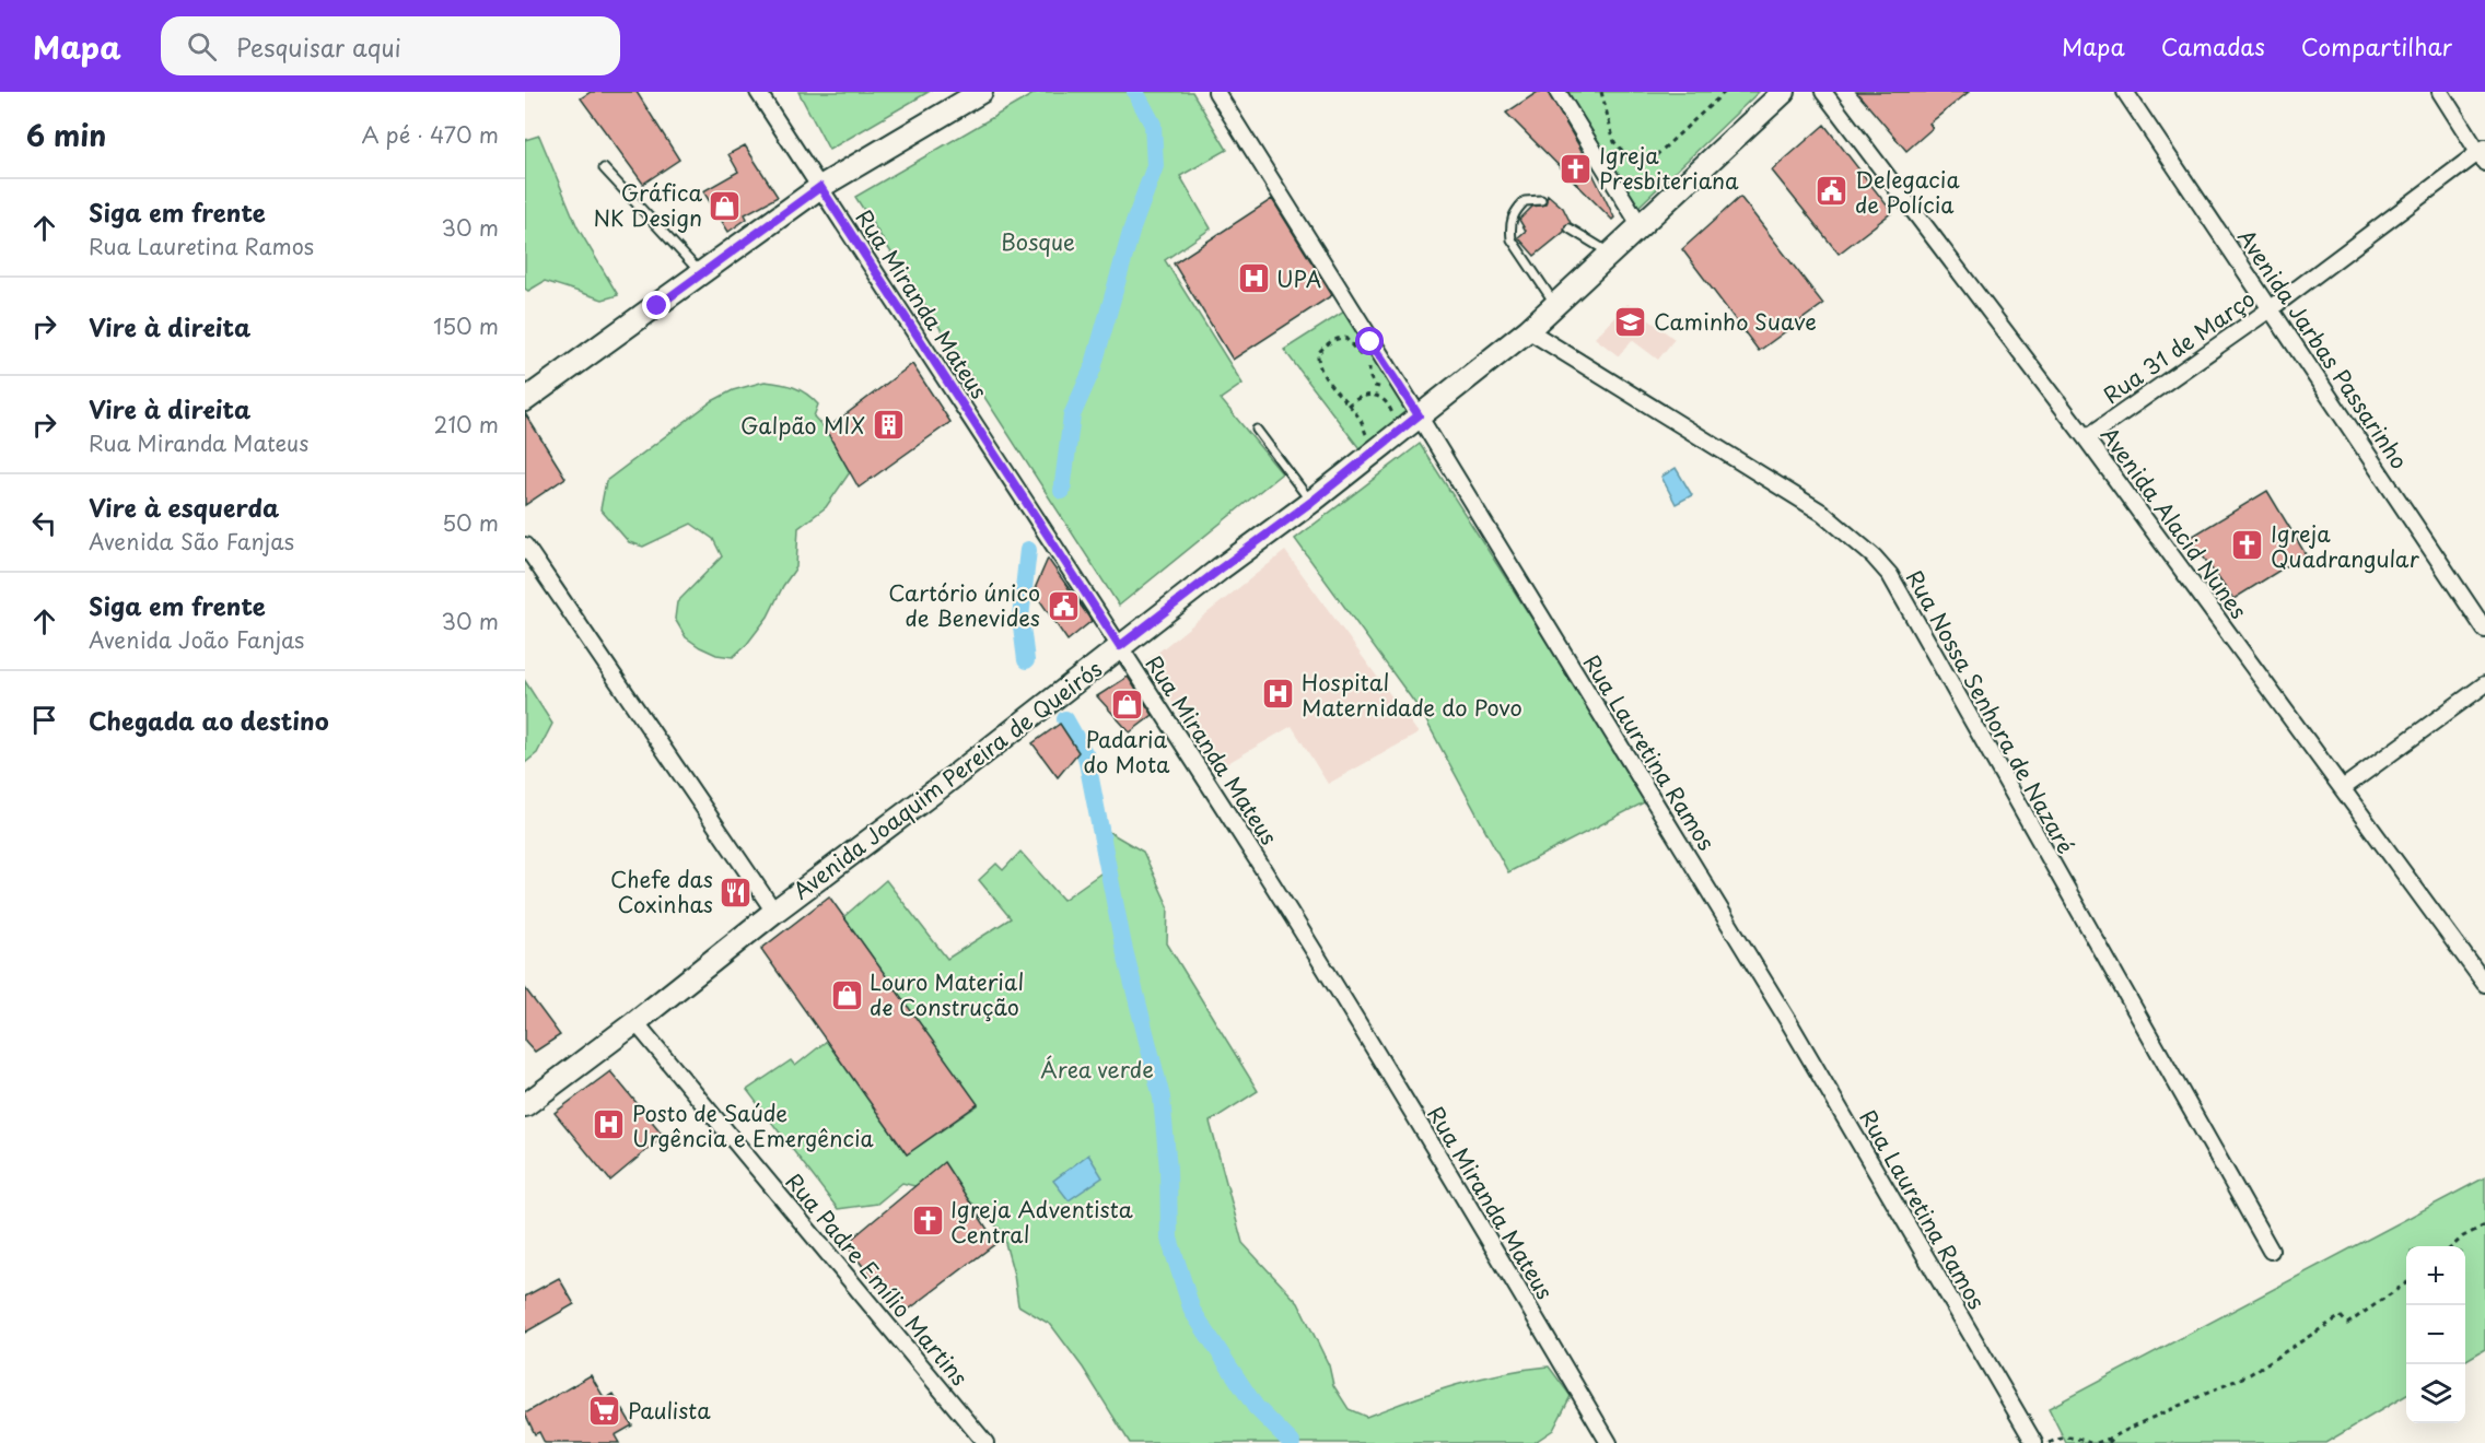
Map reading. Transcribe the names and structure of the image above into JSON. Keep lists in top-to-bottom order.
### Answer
{
  "streets": {
    "main road": ["Avenida Joaquim Pereira de Queirós"],
    "street": [
      "Rua Miranda Mateus",
      "Rua 31 de Março",
      "Avenida Jarbas Passarinho",
      "Avenida Alacid Nunes",
      "Rua Nossa Senhora de Nazaré",
      "Rua Lauretina Ramos",
      "Rua Padre Emílio Martins"
    ]
  },
  "crossings": [
    ["Rua Miranda Mateus", "Avenida Joaquim Pereira de Queirós"],
    ["Rua 31 de Março", "Avenida Jarbas Passarinho"],
    ["Rua 31 de Março", "Avenida Alacid Nunes"],
    ["Rua Nossa Senhora de Nazaré", "Avenida Joaquim Pereira de Queirós"],
    ["Rua Lauretina Ramos", "Avenida Joaquim Pereira de Queirós"],
    ["Avenida Joaquim Pereira de Queirós", "Rua Padre Emílio Martins"]
  ],
  "parks": ["Bosque", "Área verde"],
  "places": {
    "church": ["Igreja Presbiteriana", "Igreja Quadrangular", "Igreja Adventista Central"],
    "public building": ["Delegacia de Polícia", "Cartório único de Benevides"],
    "shop": ["Gráfica NK Design", "Padaria do Mota", "Louro Material de Construção"],
    "hospital": ["UPA", "Hospital Maternidade do Povo", "Posto de Saúde Urgência e Emergência"],
    "school or university": ["Caminho Suave"],
    "building": ["Galpão MIX"],
    "restaurant": ["Chefe das Coxinhas"],
    "supermarket": ["Paulista"]
  },
  "page": {
    "header": "Mapa",
    "search": "Pesquisar aqui",
    "nav": ["Mapa", "Camadas", "Compartilhar"],
    "heading": ["6 min", "A pé · 470 m"],
    "list": [
      ["Siga em frente", "Rua Lauretina Ramos", "30 m"],
      ["Vire à direita", "150 m"],
      ["Vire à direita", "Rua Miranda Mateus", "210 m"],
      ["Vire à esquerda", "Avenida São Fanjas", "50 m"],
      ["Siga em frente", "Avenida João Fanjas", "30 m"],
      "Chegada ao destino"
    ],
    "map_buttons": ["+", "−"]
  }
}
